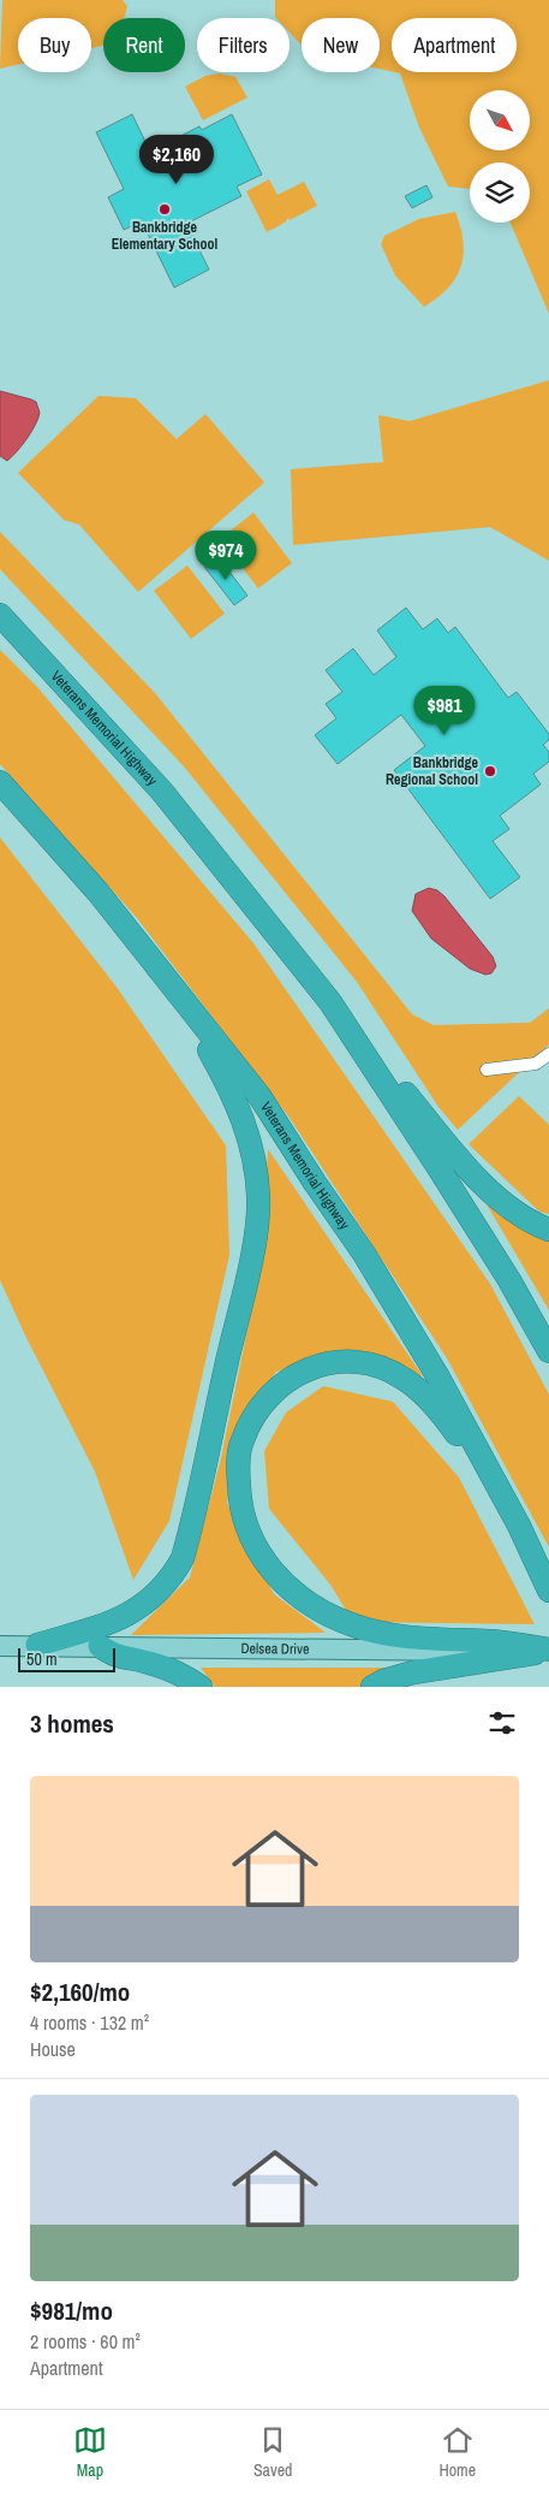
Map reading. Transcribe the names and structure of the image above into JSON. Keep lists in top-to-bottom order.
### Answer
{
  "streets": {
    "highway": ["Veterans Memorial Highway"],
    "main road": ["Delsea Drive"]
  },
  "places": ["Bankbridge Elementary School", "Bankbridge Regional School"],
  "scale_bar": "50 m",
  "north": "bottom right",
  "page": {
    "chip": [
      "Buy",
      "Rent",
      "Filters",
      "New",
      "Apartment"
    ],
    "price": ["$2,160", "$974", "$981"],
    "scale": "50 m",
    "heading": "3 homes",
    "list": [
      {
        "name": "$2,160/mo",
        "note": "4 rooms · 132 m² · House"
      },
      {
        "name": "$981/mo",
        "note": "2 rooms · 60 m² · Apartment"
      }
    ],
    "tabs": ["Map", "Saved", "Home"]
  }
}
